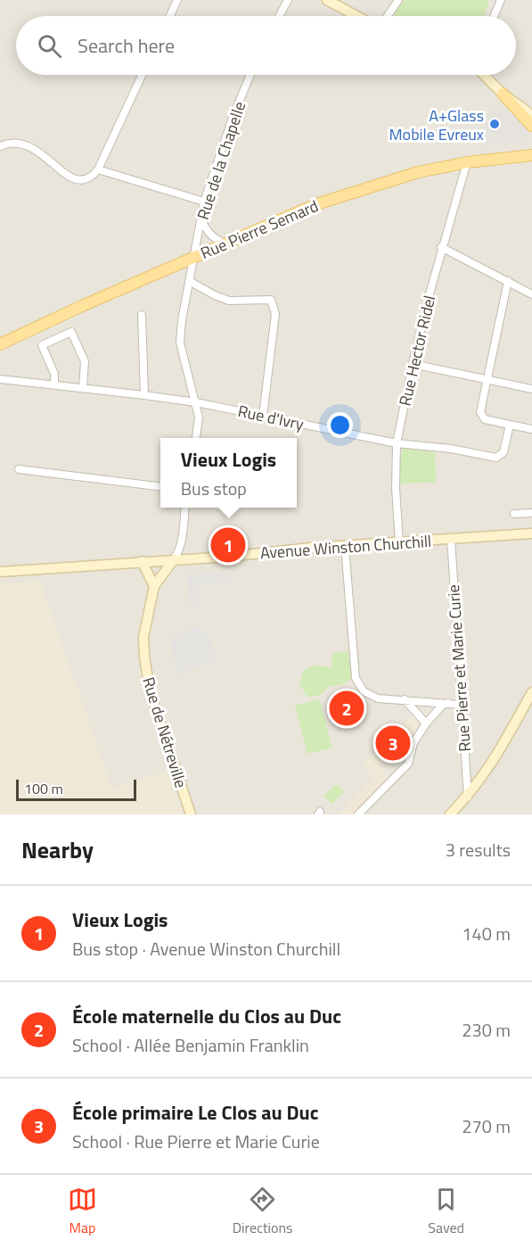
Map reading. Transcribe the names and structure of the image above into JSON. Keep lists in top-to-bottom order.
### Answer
{
  "streets": {
    "main road": ["Rue Pierre Semard", "Avenue Winston Churchill", "Rue de Nétreville"],
    "street": [
      "Rue de la Chapelle",
      "Rue Hector Ridel",
      "Rue d'Ivry",
      "Rue Pierre et Marie Curie"
    ]
  },
  "crossings": [
    ["Rue de la Chapelle", "Rue Pierre Semard"],
    ["Rue de la Chapelle", "Rue d'Ivry"],
    ["Rue Pierre Semard", "Rue Hector Ridel"],
    ["Rue Hector Ridel", "Rue d'Ivry"],
    ["Rue Hector Ridel", "Avenue Winston Churchill"],
    ["Avenue Winston Churchill", "Rue Pierre et Marie Curie"],
    ["Avenue Winston Churchill", "Rue de Nétreville"]
  ],
  "places": ["A+Glass Mobile Evreux"],
  "scale_bar": "100 m",
  "page": {
    "search": "Search here",
    "popup": ["Vieux Logis", "Bus stop"],
    "pins": ["1", "2", "3"],
    "scale": "100 m",
    "heading": ["Nearby", "3 results"],
    "list": [
      {
        "mark": "1",
        "name": "Vieux Logis",
        "note": "Bus stop · Avenue Winston Churchill",
        "value": "140 m"
      },
      {
        "mark": "2",
        "name": "École maternelle du Clos au Duc",
        "note": "School · Allée Benjamin Franklin",
        "value": "230 m"
      },
      {
        "mark": "3",
        "name": "École primaire Le Clos au Duc",
        "note": "School · Rue Pierre et Marie Curie",
        "value": "270 m"
      }
    ],
    "nav": ["Map", "Directions", "Saved"]
  }
}
